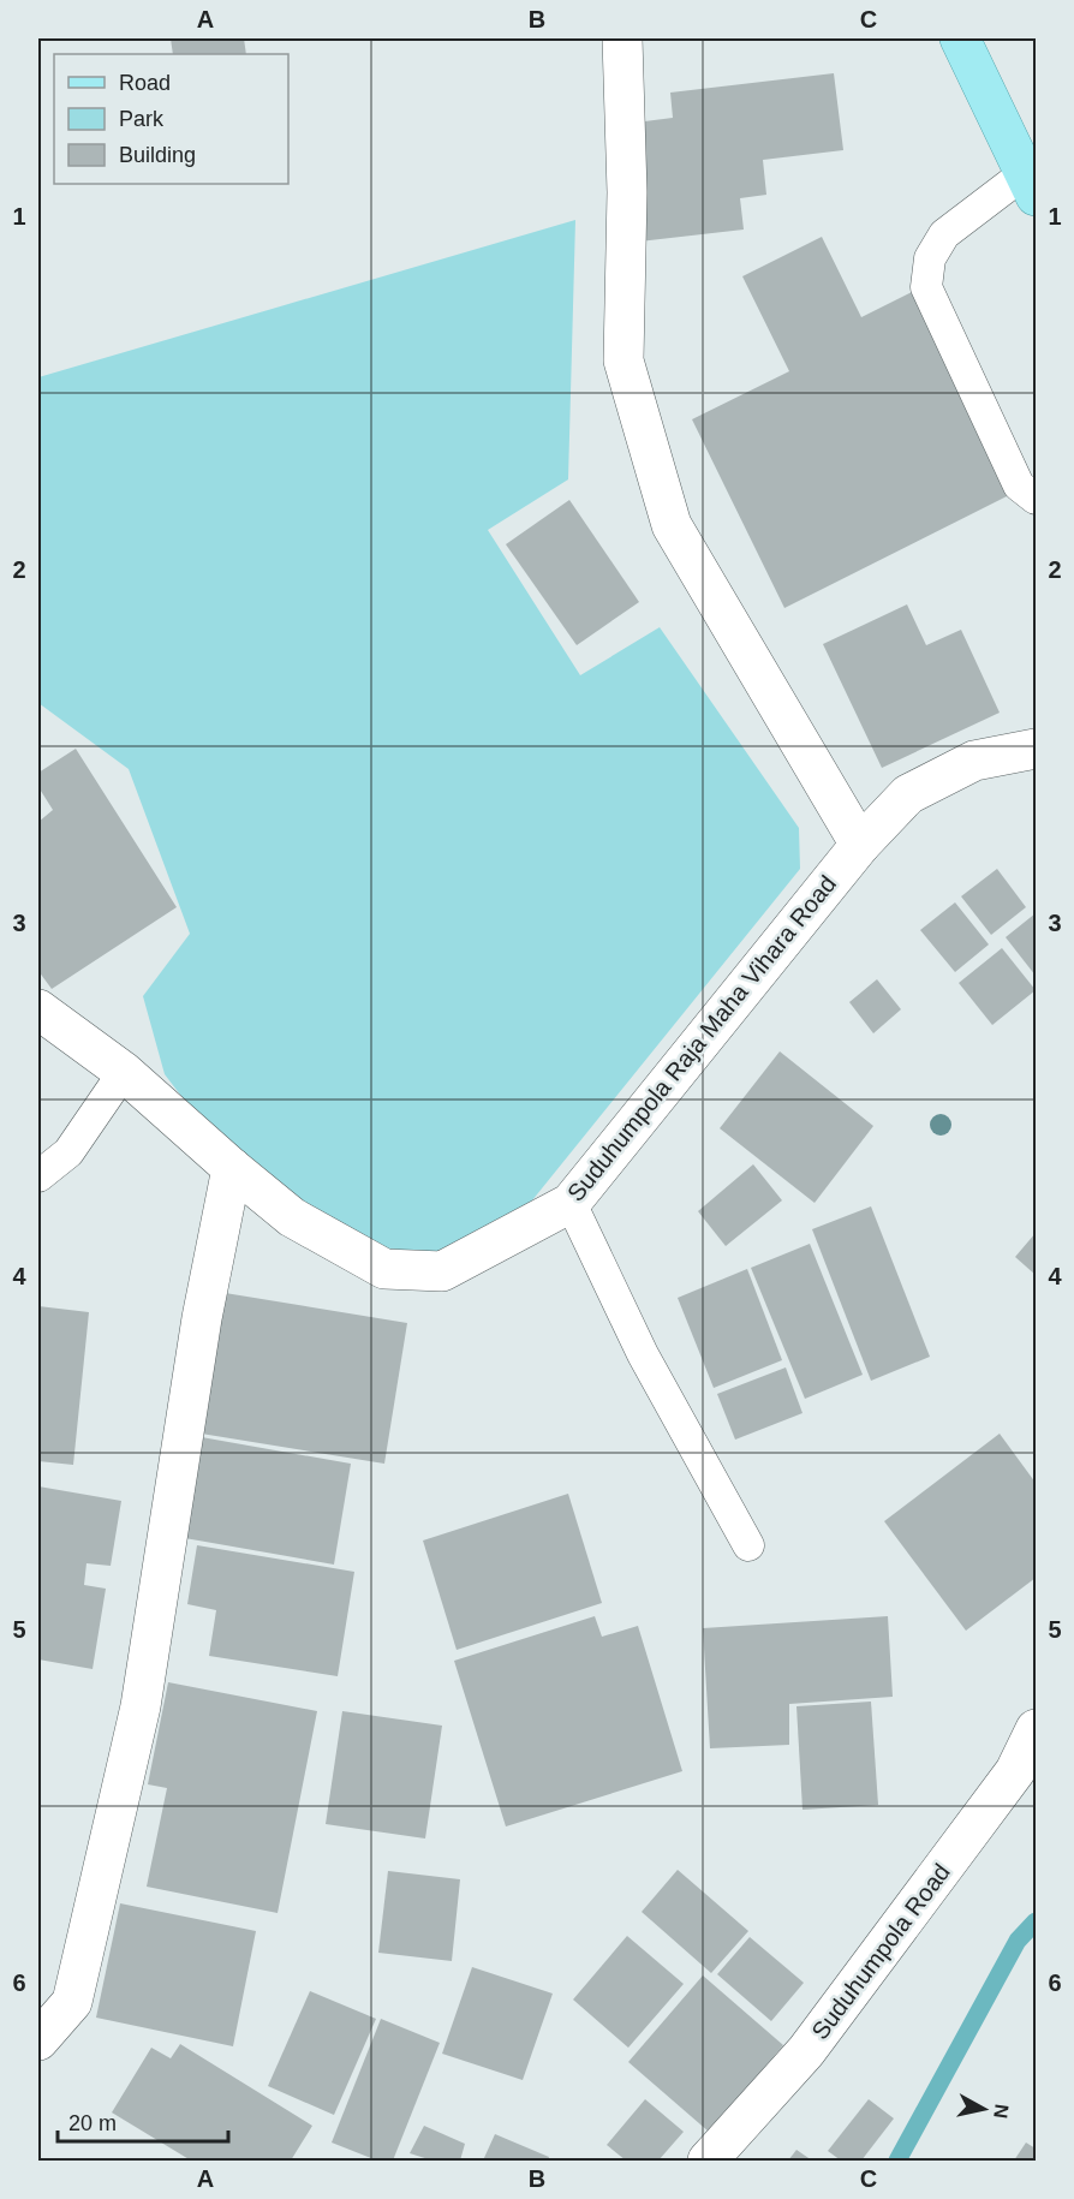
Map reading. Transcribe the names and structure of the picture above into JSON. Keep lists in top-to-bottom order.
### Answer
{
  "streets": {
    "street": ["Suduhumpola Raja Maha Vihara Road", "Suduhumpola Road"]
  },
  "legend": ["Road", "Park", "Building"],
  "scale_bar": "20 m",
  "north": "right",
  "grid": {
    "columns": ["A", "B", "C"],
    "rows": [
      "1",
      "2",
      "3",
      "4",
      "5",
      "6"
    ]
  }
}
